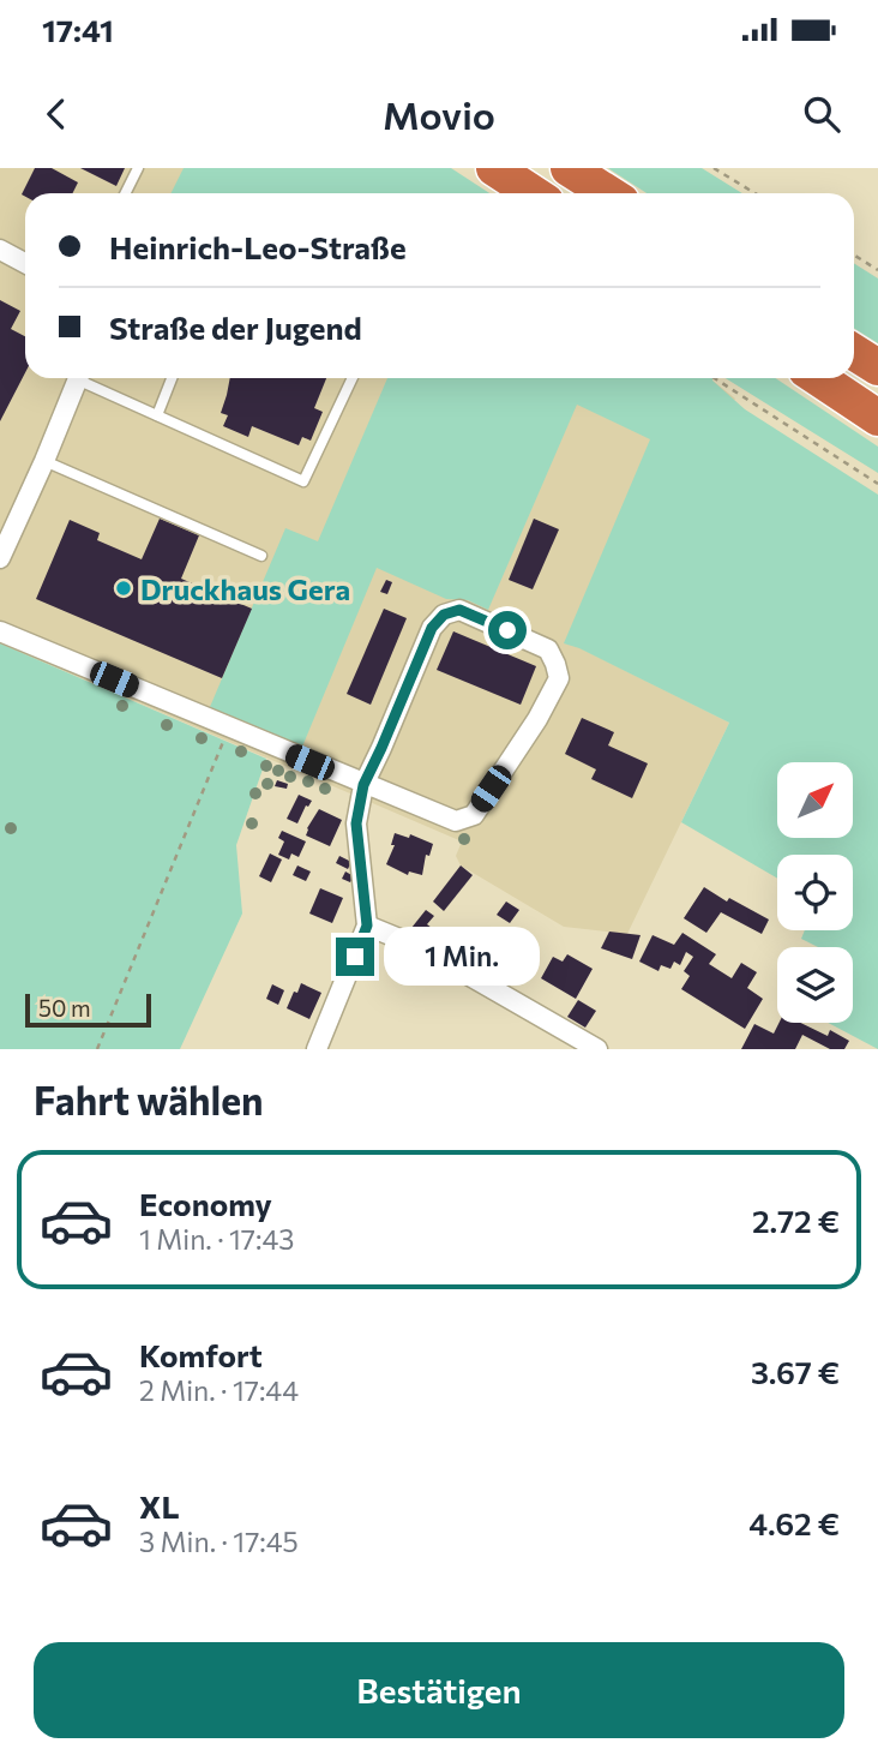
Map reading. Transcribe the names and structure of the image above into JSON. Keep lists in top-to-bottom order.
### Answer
{
  "places": ["Druckhaus Gera"],
  "scale_bar": "50 m",
  "north": "top right",
  "page": {
    "status": "17:41",
    "header": "Movio",
    "banner": ["Heinrich-Leo-Straße", "Straße der Jugend"],
    "bubble": "1 Min.",
    "scale": "50 m",
    "heading": "Fahrt wählen",
    "list": [
      {
        "name": "Economy",
        "note": "1 Min. · 17:43",
        "value": "2.72 €"
      },
      {
        "name": "Komfort",
        "note": "2 Min. · 17:44",
        "value": "3.67 €"
      },
      {
        "name": "XL",
        "note": "3 Min. · 17:45",
        "value": "4.62 €"
      }
    ],
    "buttons": "Bestätigen"
  }
}
